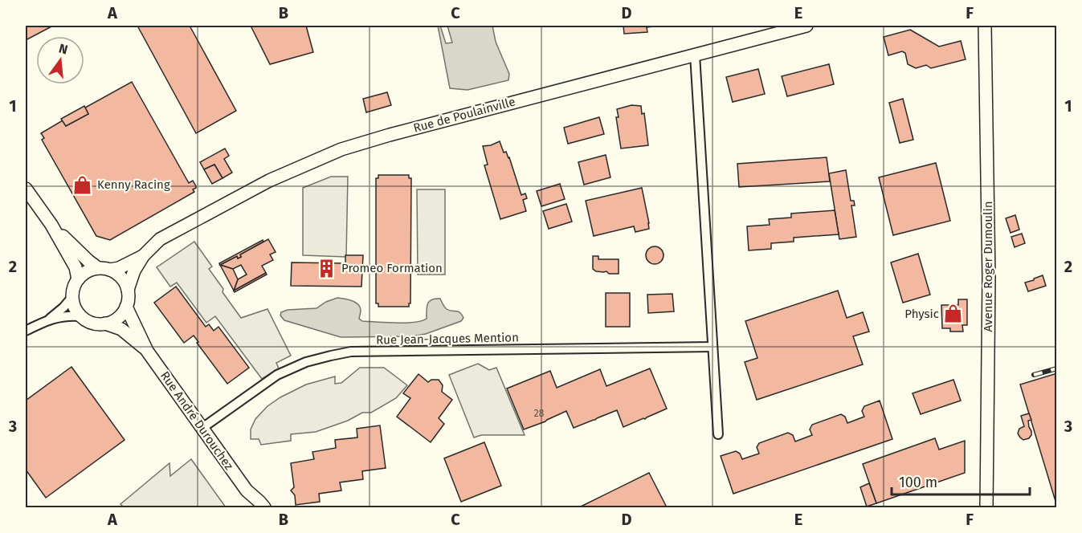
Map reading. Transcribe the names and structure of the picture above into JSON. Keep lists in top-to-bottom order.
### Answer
{
  "streets": {
    "main road": ["Rue de Poulainville", "Avenue Roger Dumoulin", "Rue André Durouchez"],
    "street": ["Rue Jean-Jacques Mention"]
  },
  "crossings": [
    ["Rue de Poulainville", "Rue André Durouchez"],
    ["Rue Jean-Jacques Mention", "Rue André Durouchez"]
  ],
  "places": {
    "shop": ["Kenny Racing", "Physic"],
    "building": ["Promeo Formation"]
  },
  "house_numbers": ["28"],
  "scale_bar": "100 m",
  "north": "top",
  "grid": {
    "columns": [
      "A",
      "B",
      "C",
      "D",
      "E",
      "F"
    ],
    "rows": ["1", "2", "3"]
  }
}
